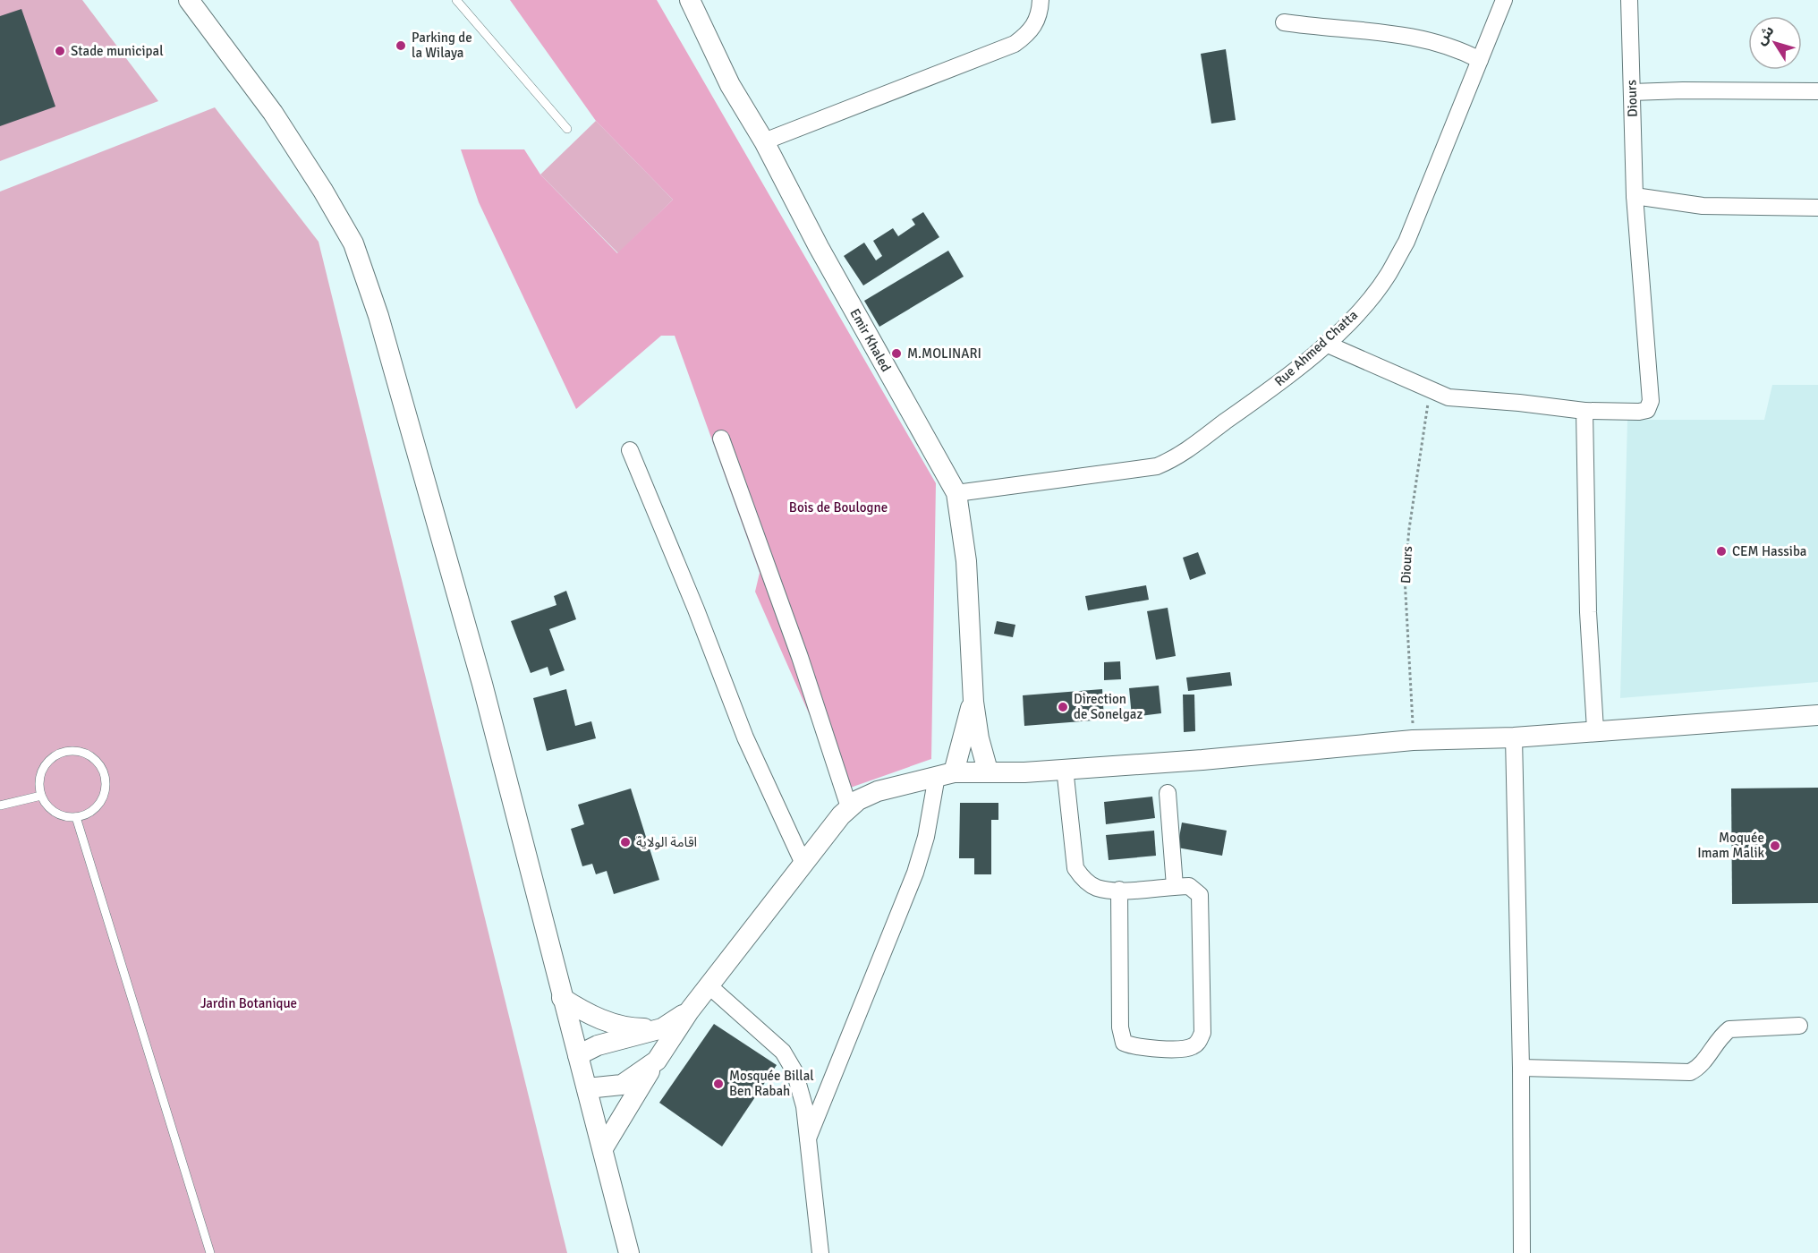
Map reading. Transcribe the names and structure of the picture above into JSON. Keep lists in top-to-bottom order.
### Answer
{
  "streets": {
    "street": ["Diours", "Emir Khaled", "Rue Ahmed Chatta"]
  },
  "crossings": [
    ["Diours", "Rue Ahmed Chatta"],
    ["Emir Khaled", "Rue Ahmed Chatta"]
  ],
  "parks": ["Bois de Boulogne", "Jardin Botanique"],
  "places": [
    "Parking de la Wilaya",
    "Stade municipal",
    "M.MOLINARI",
    "CEM Hassiba",
    "Direction de Sonelgaz",
    "اقامة الولاية",
    "Moquée Imam Malik",
    "Mosquée Billal Ben Rabah"
  ],
  "north": "top left"
}
